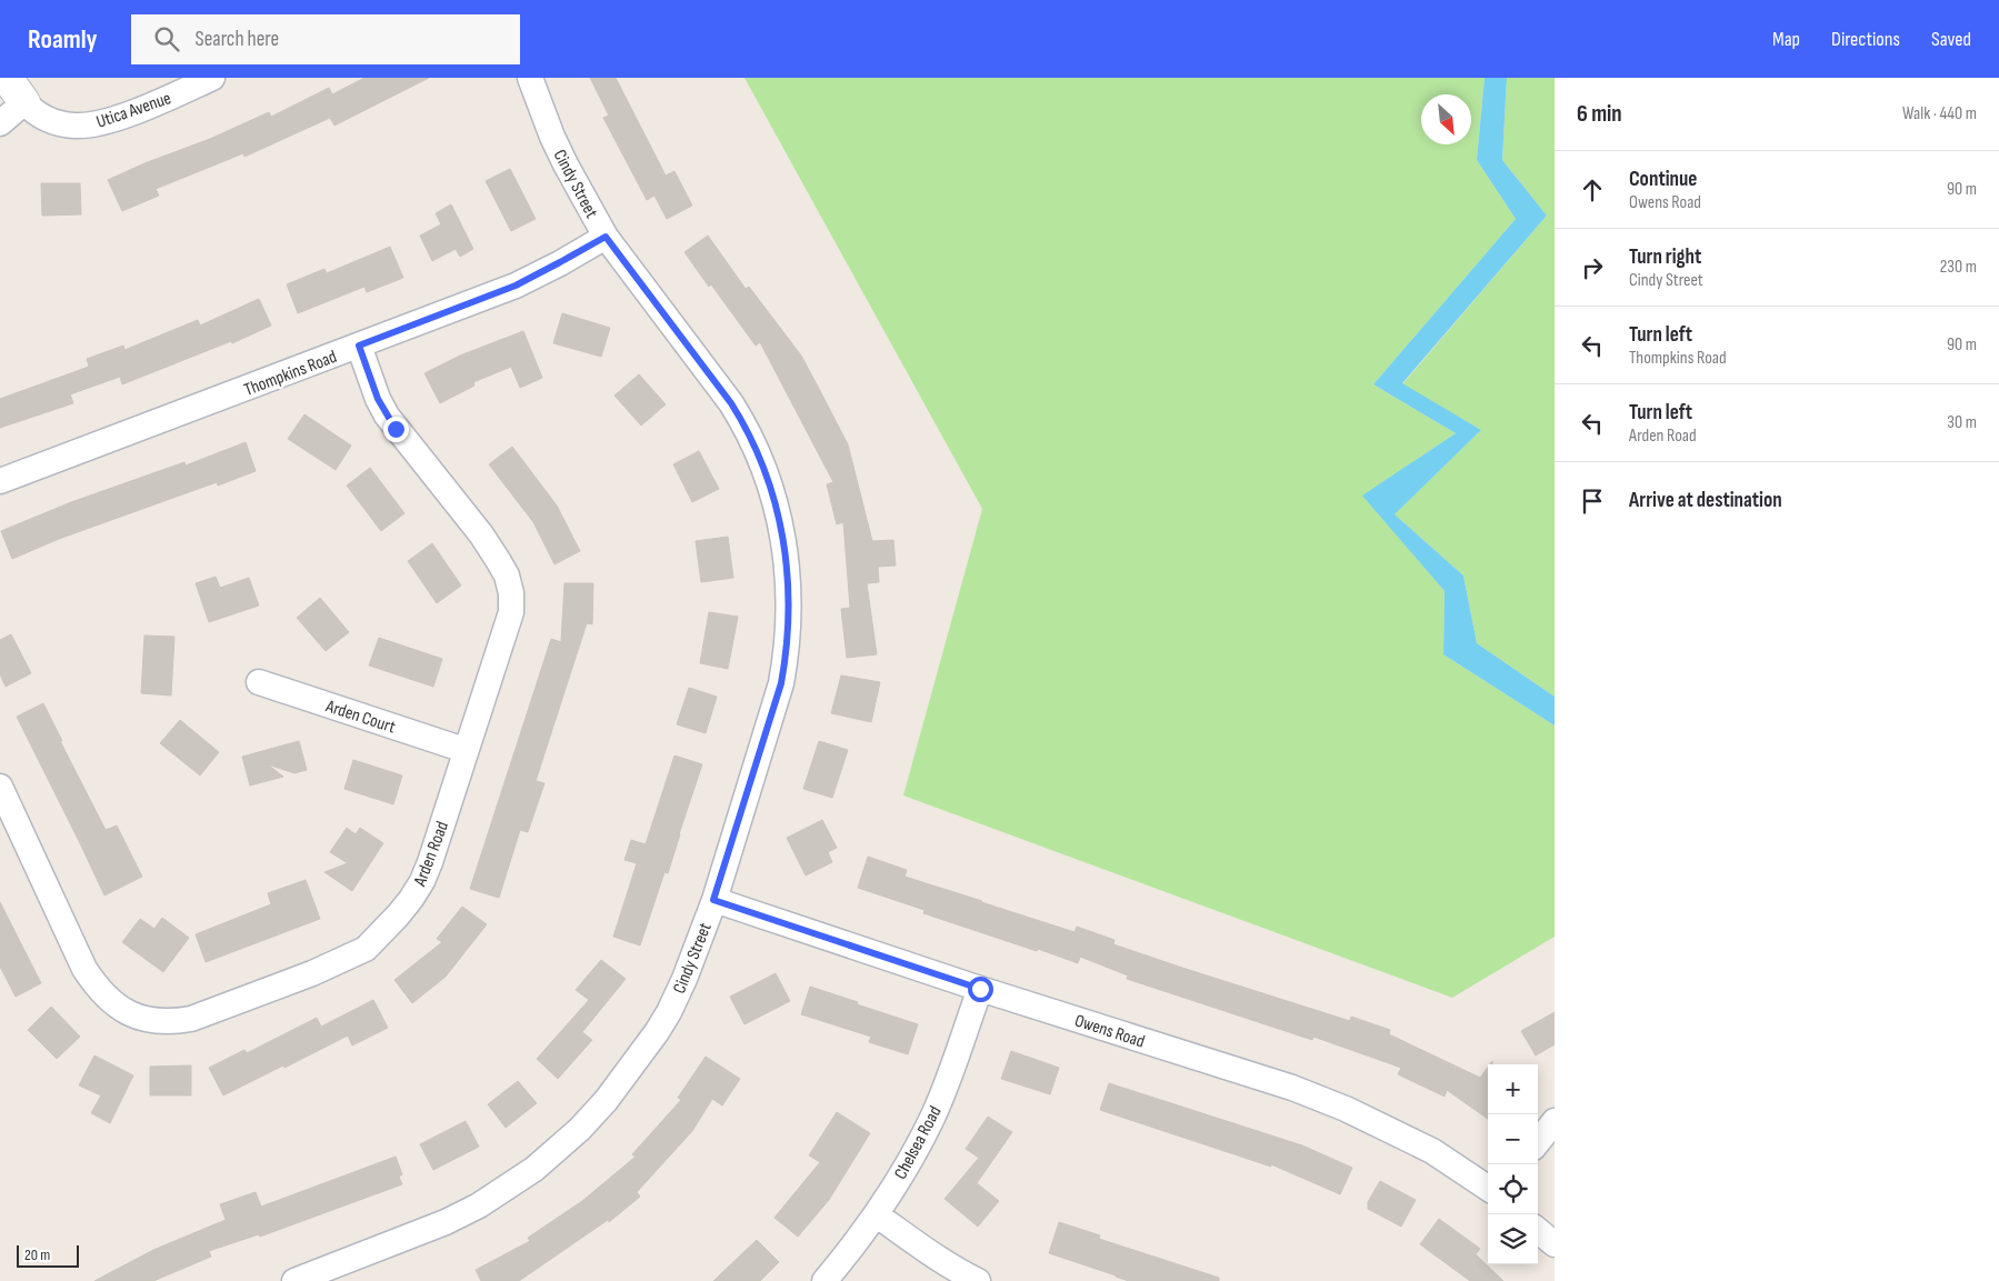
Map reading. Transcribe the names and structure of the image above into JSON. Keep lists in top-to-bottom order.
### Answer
{
  "streets": {
    "street": [
      "Utica Avenue",
      "Cindy Street",
      "Thompkins Road",
      "Arden Court",
      "Arden Road",
      "Owens Road",
      "Chelsea Road"
    ]
  },
  "crossings": [
    ["Cindy Street", "Thompkins Road"],
    ["Cindy Street", "Owens Road"],
    ["Thompkins Road", "Arden Road"],
    ["Arden Court", "Arden Road"],
    ["Owens Road", "Chelsea Road"]
  ],
  "scale_bar": "20 m",
  "north": "bottom right",
  "page": {
    "header": "Roamly",
    "search": "Search here",
    "nav": ["Map", "Directions", "Saved"],
    "heading": ["6 min", "Walk · 440 m"],
    "list": [
      ["Continue", "Owens Road", "90 m"],
      ["Turn right", "Cindy Street", "230 m"],
      ["Turn left", "Thompkins Road", "90 m"],
      ["Turn left", "Arden Road", "30 m"],
      "Arrive at destination"
    ],
    "map_buttons": ["+", "−"],
    "scale": "20 m"
  }
}
